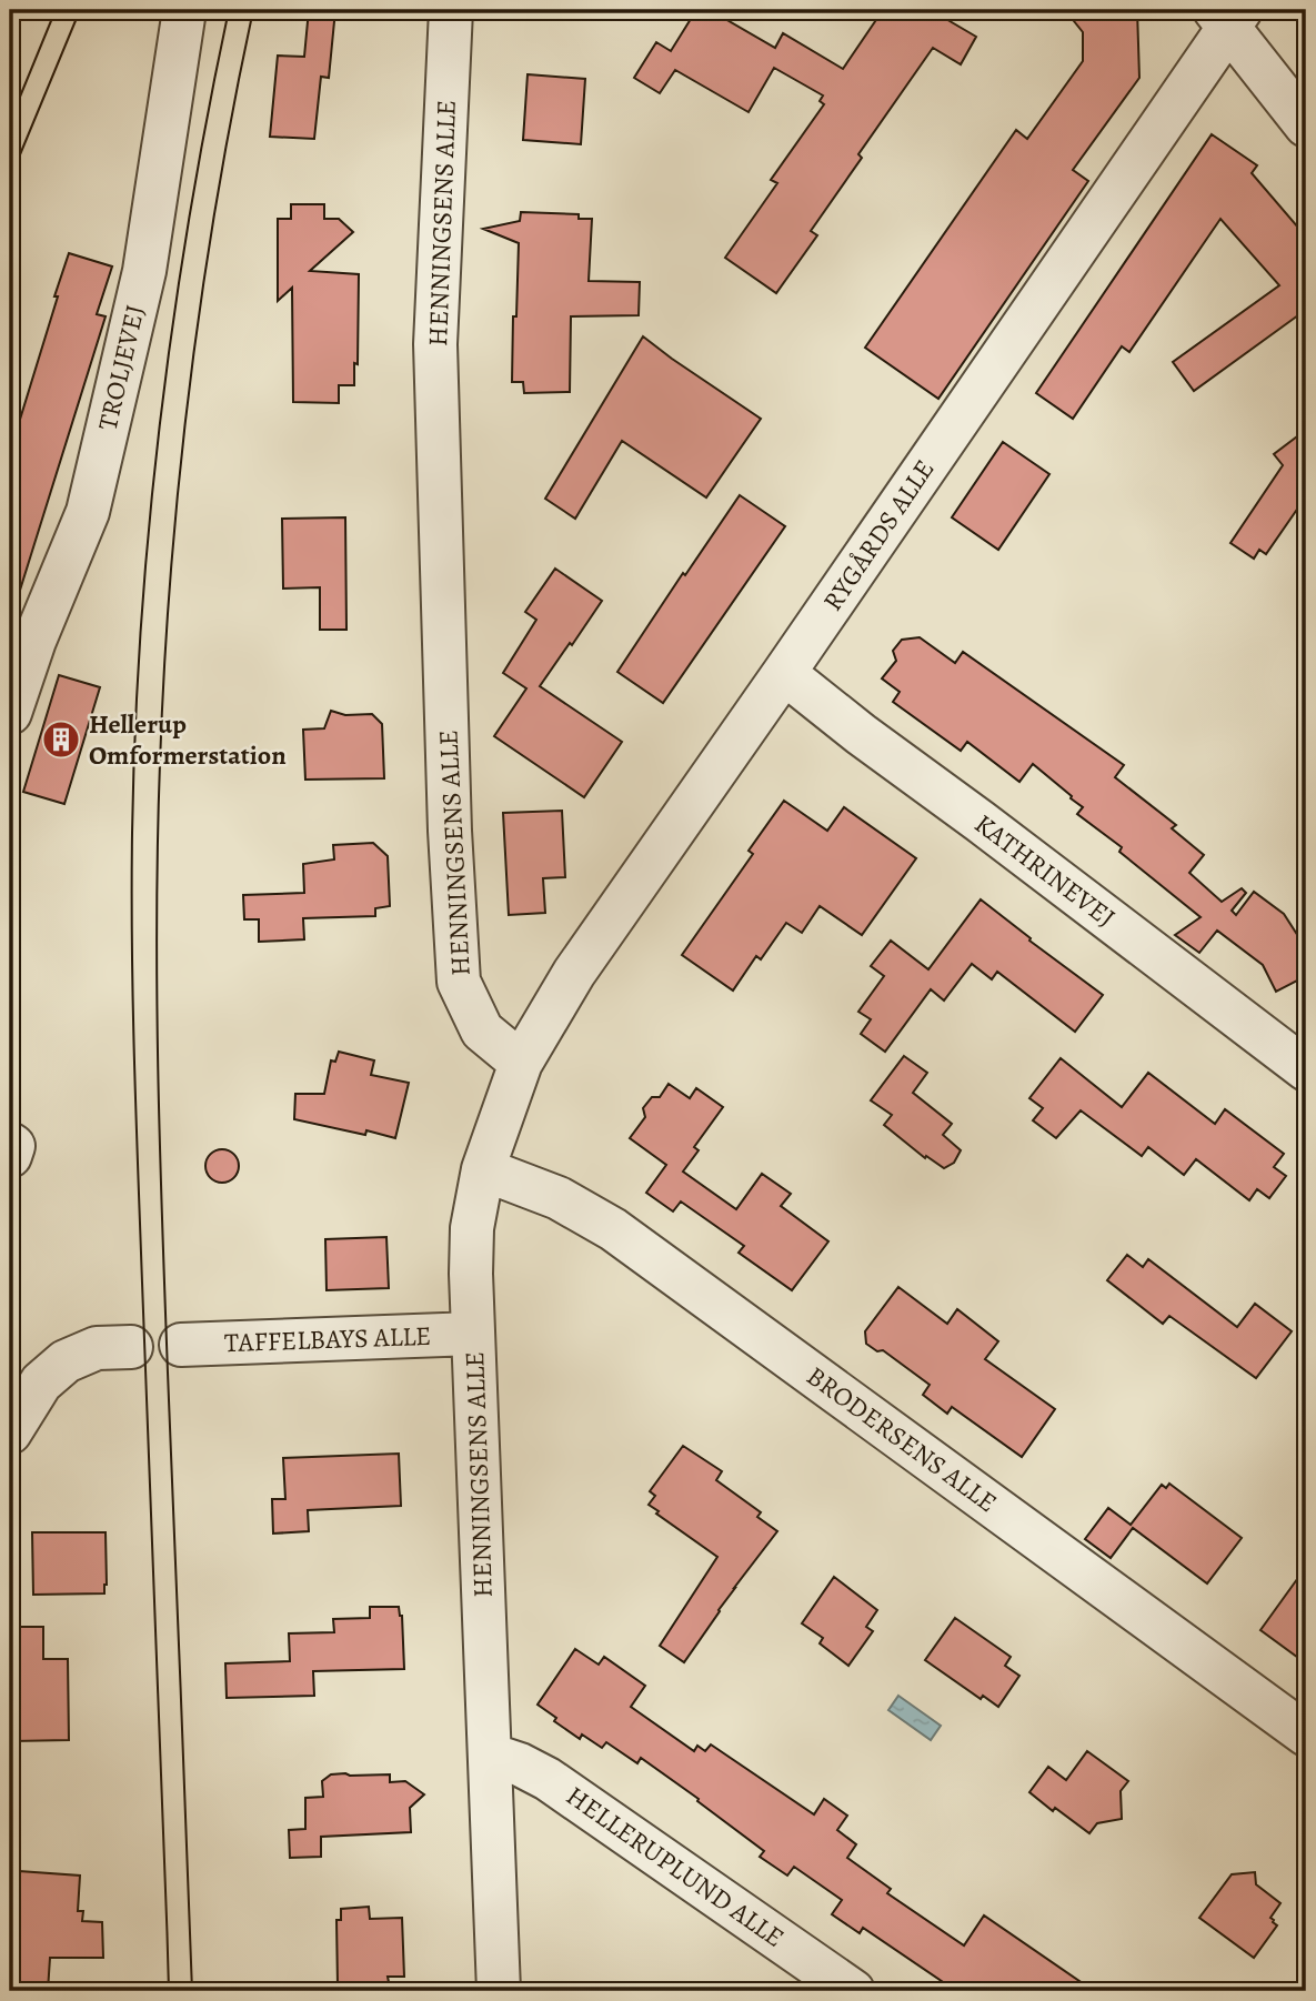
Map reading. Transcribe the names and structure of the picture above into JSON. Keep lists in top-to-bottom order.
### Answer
{
  "streets": {
    "street": [
      "HENNINGSENS ALLE",
      "TROLJEVEJ",
      "RYGÅRDS ALLE",
      "KATHRINEVEJ",
      "TAFFELBAYS ALLE",
      "BRODERSENS ALLE",
      "HELLERUPLUND ALLE"
    ]
  },
  "crossings": [
    ["HENNINGSENS ALLE", "RYGÅRDS ALLE"],
    ["HENNINGSENS ALLE", "TAFFELBAYS ALLE"],
    ["HENNINGSENS ALLE", "BRODERSENS ALLE"],
    ["HENNINGSENS ALLE", "HELLERUPLUND ALLE"],
    ["RYGÅRDS ALLE", "KATHRINEVEJ"]
  ],
  "places": {
    "building": ["Hellerup Omformerstation"]
  }
}
